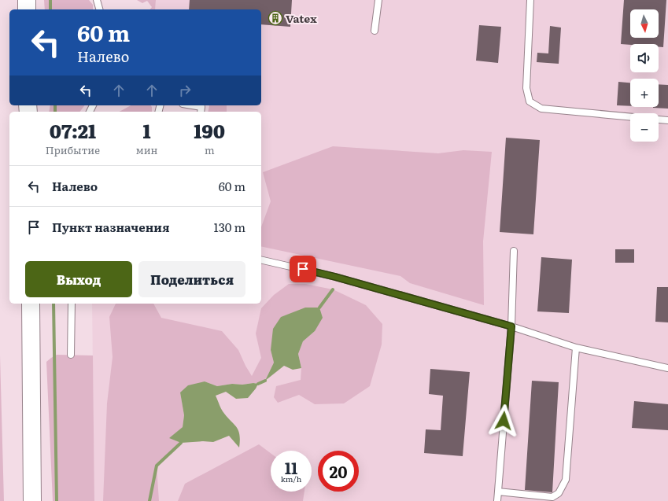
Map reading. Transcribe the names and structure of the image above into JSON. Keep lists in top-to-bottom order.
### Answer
{
  "places": {
    "building": ["Vatex"]
  },
  "north": "bottom",
  "page": {
    "map_buttons": ["+", "−"],
    "turn": ["60 m", "Налево"],
    "eta": [
      "07:21",
      "Прибытие",
      "1",
      "мин",
      "190",
      "m"
    ],
    "list": [
      {
        "name": "Налево",
        "value": "60 m"
      },
      {
        "name": "Пункт назначения",
        "value": "130 m"
      }
    ],
    "buttons": ["Выход", "Поделиться"],
    "speed": "11 km/h",
    "limit": "20"
  }
}
